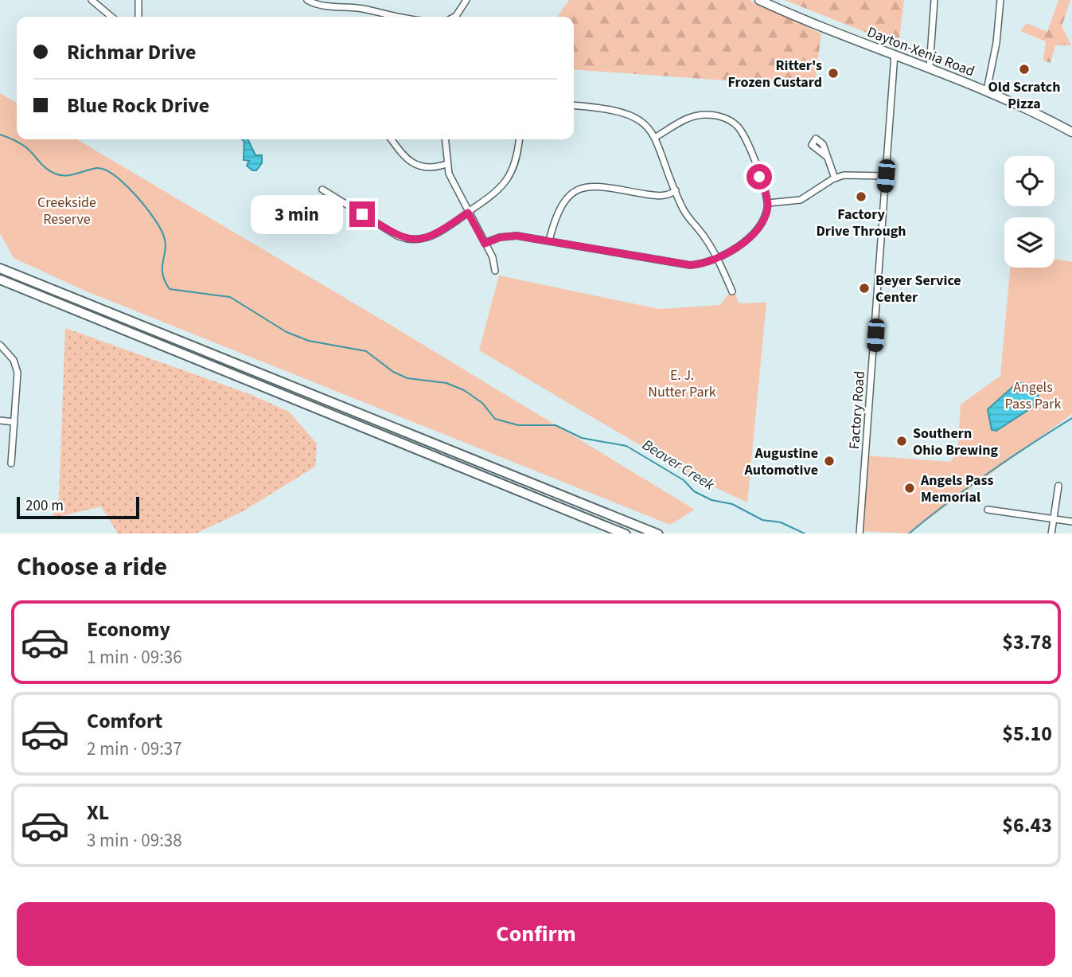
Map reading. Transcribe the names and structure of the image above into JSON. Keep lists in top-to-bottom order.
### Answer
{
  "streets": {
    "main road": ["Dayton-Xenia Road"],
    "street": ["Factory Road"]
  },
  "crossings": [
    ["Dayton-Xenia Road", "Factory Road"]
  ],
  "water": ["Beaver Creek"],
  "parks": ["Creekside Reserve", "E. J. Nutter Park", "Angels Pass Park"],
  "places": [
    "Old Scratch Pizza",
    "Ritter's Frozen Custard",
    "Factory Drive Through",
    "Beyer Service Center",
    "Southern Ohio Brewing",
    "Augustine Automotive",
    "Angels Pass Memorial"
  ],
  "scale_bar": "200 m",
  "page": {
    "banner": ["Richmar Drive", "Blue Rock Drive"],
    "bubble": "3 min",
    "scale": "200 m",
    "heading": "Choose a ride",
    "list": [
      {
        "name": "Economy",
        "note": "1 min · 09:36",
        "value": "$3.78"
      },
      {
        "name": "Comfort",
        "note": "2 min · 09:37",
        "value": "$5.10"
      },
      {
        "name": "XL",
        "note": "3 min · 09:38",
        "value": "$6.43"
      }
    ],
    "buttons": "Confirm"
  }
}
